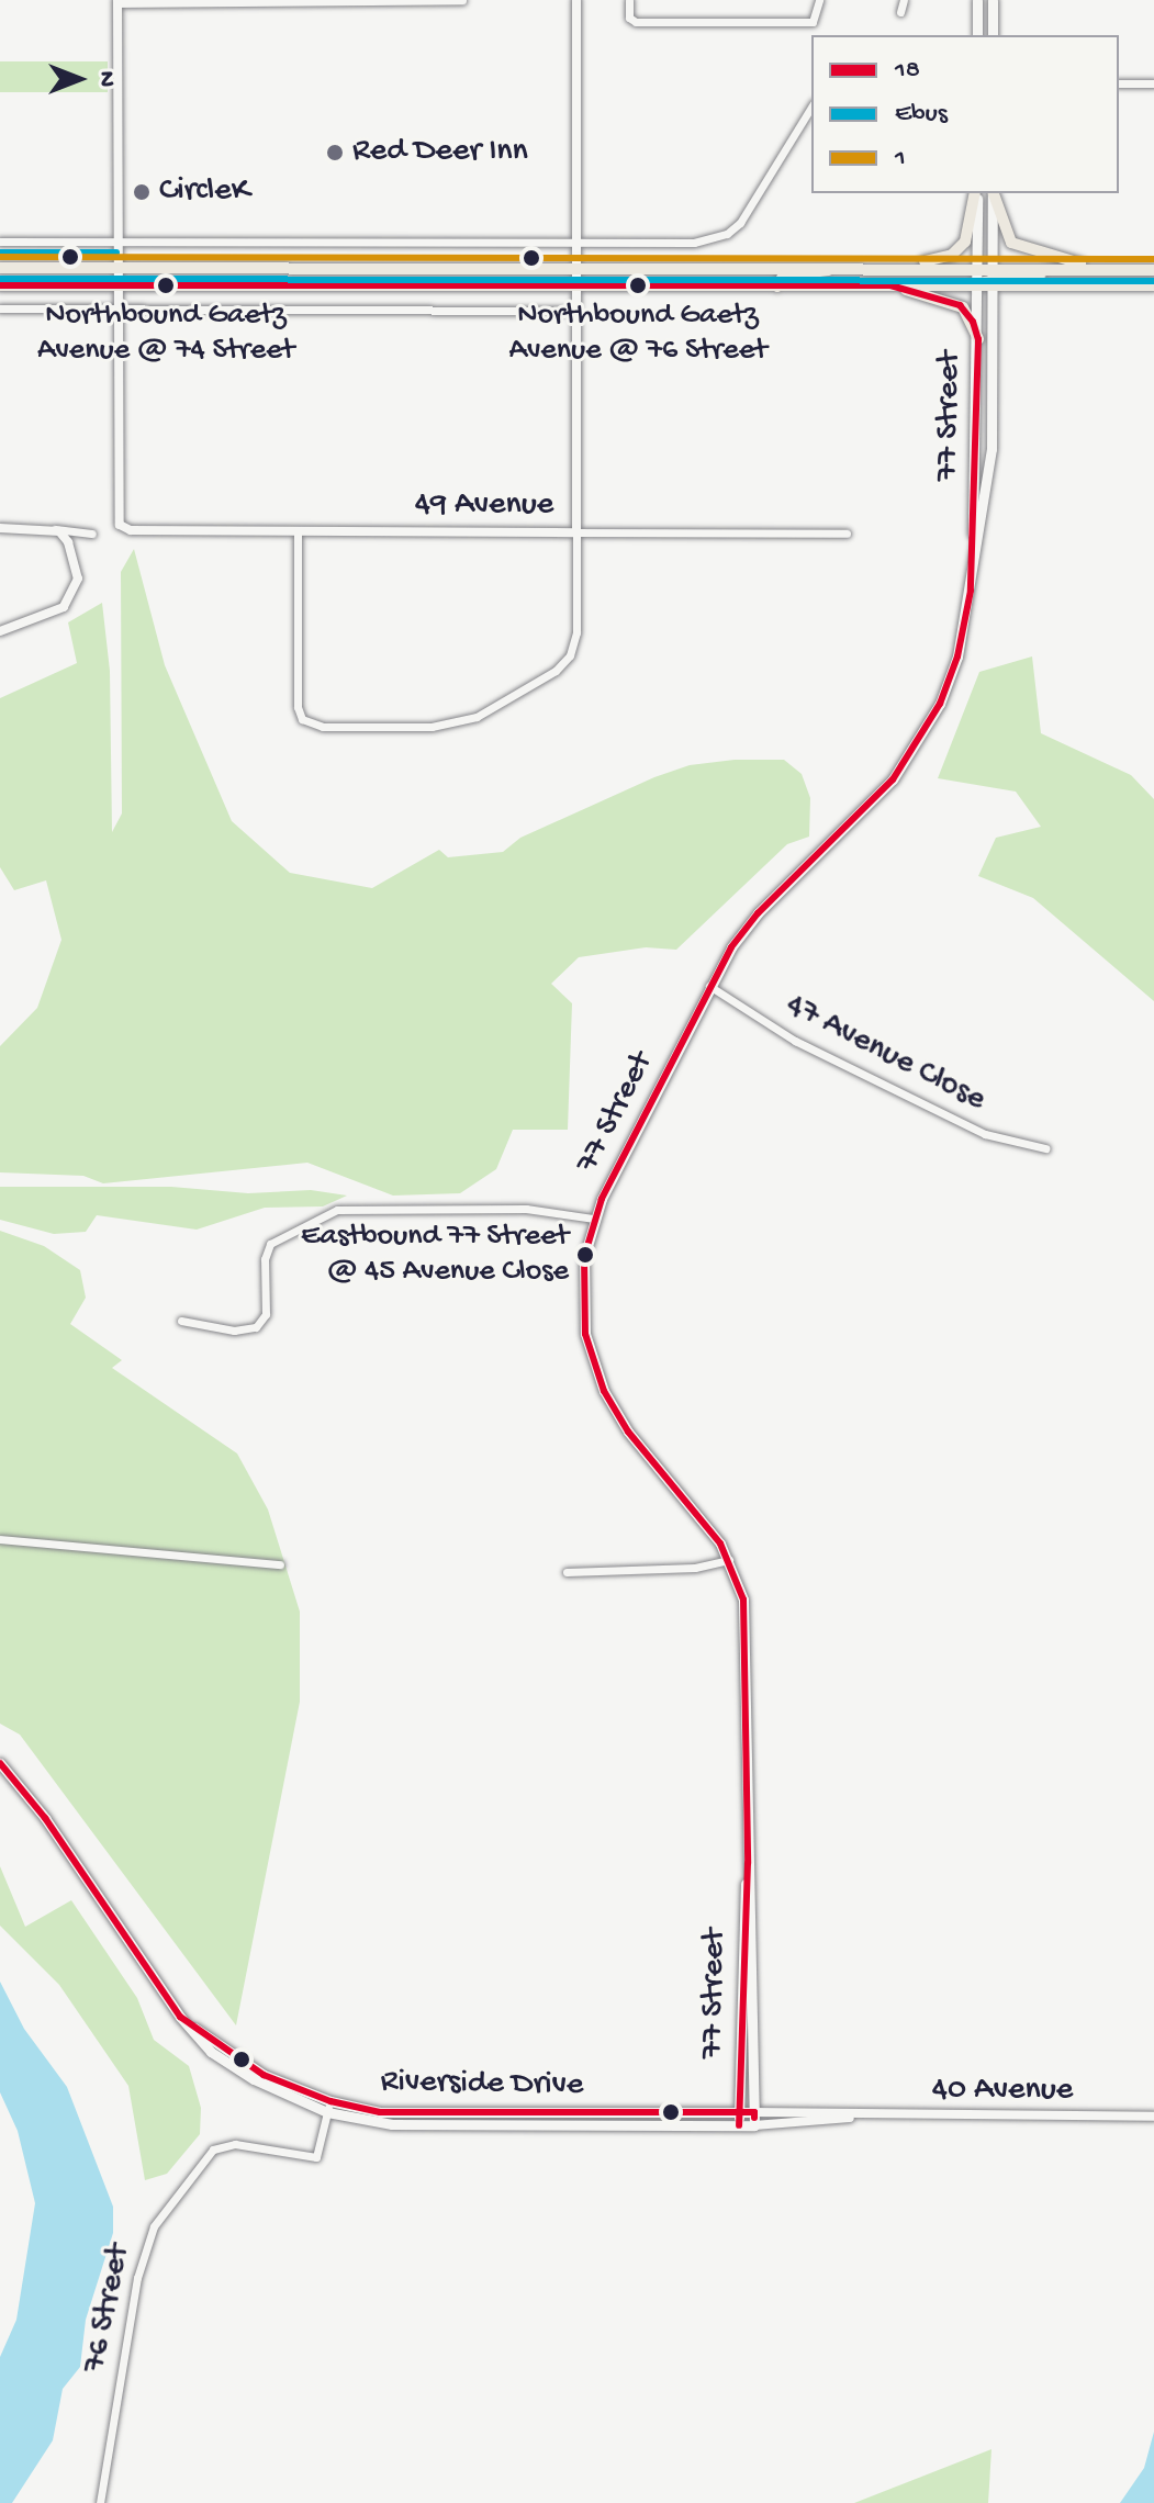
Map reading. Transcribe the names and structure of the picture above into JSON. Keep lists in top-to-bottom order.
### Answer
{
  "streets": {
    "main road": ["77 Street", "Riverside Drive", "40 Avenue"],
    "street": ["49 Avenue", "47 Avenue Close", "76 Street"]
  },
  "crossings": [
    ["77 Street", "47 Avenue Close"],
    ["77 Street", "Riverside Drive"],
    ["77 Street", "40 Avenue"],
    ["Riverside Drive", "40 Avenue"],
    ["Riverside Drive", "76 Street"]
  ],
  "places": [
    "Red Deer Inn",
    "CircleK",
    "Northbound Gaetz Avenue @ 74 Street",
    "Northbound Gaetz Avenue @ 76 Street",
    "Eastbound 77 Street @ 45 Avenue Close"
  ],
  "lines": ["transit line Ebus", "transit line 1", "transit line 18"],
  "legend": ["18", "Ebus", "1"],
  "north": "right"
}
